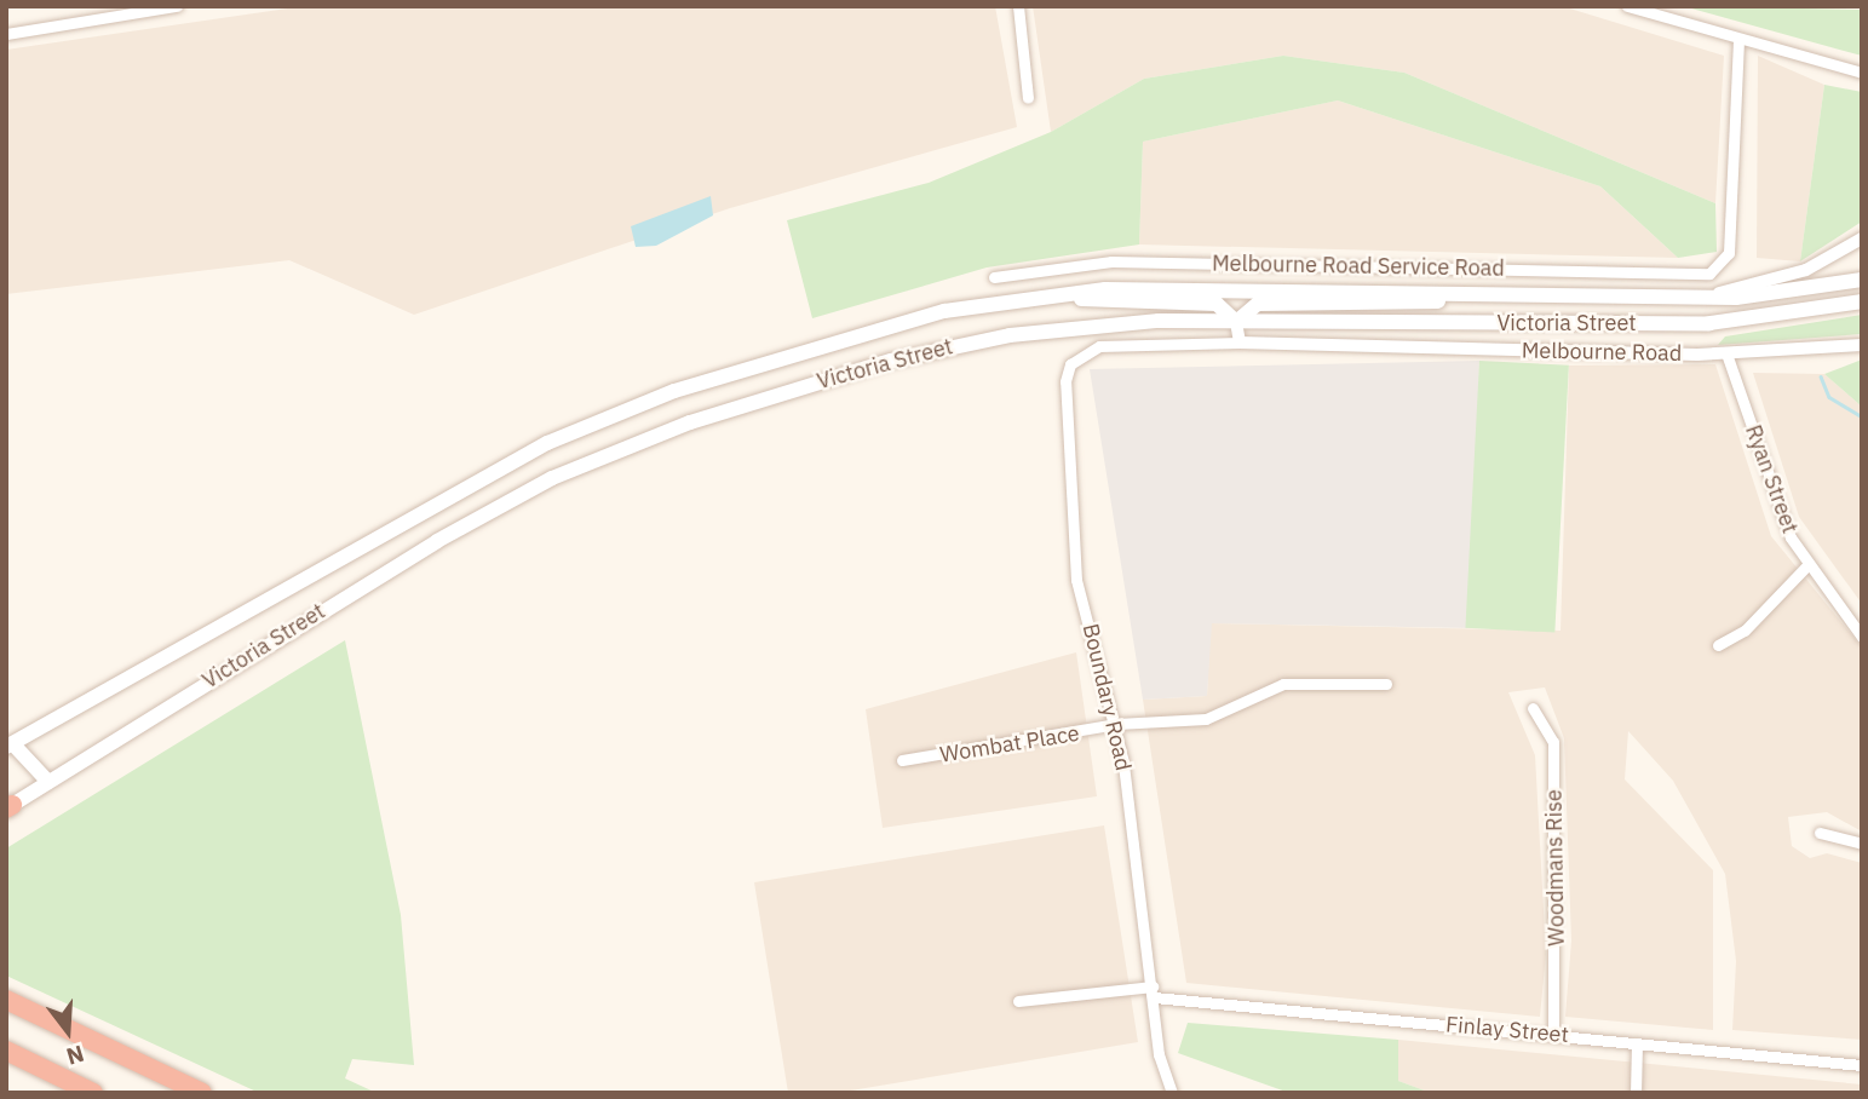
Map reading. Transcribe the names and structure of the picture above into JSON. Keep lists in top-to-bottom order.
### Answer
{
  "streets": {
    "main road": ["Victoria Street"],
    "street": [
      "Melbourne Road Service Road",
      "Melbourne Road",
      "Ryan Street",
      "Boundary Road",
      "Wombat Place",
      "Woodmans Rise",
      "Finlay Street"
    ]
  },
  "crossings": [
    ["Melbourne Road", "Ryan Street"],
    ["Melbourne Road", "Boundary Road"],
    ["Boundary Road", "Wombat Place"],
    ["Boundary Road", "Finlay Street"],
    ["Woodmans Rise", "Finlay Street"]
  ],
  "north": "bottom"
}
